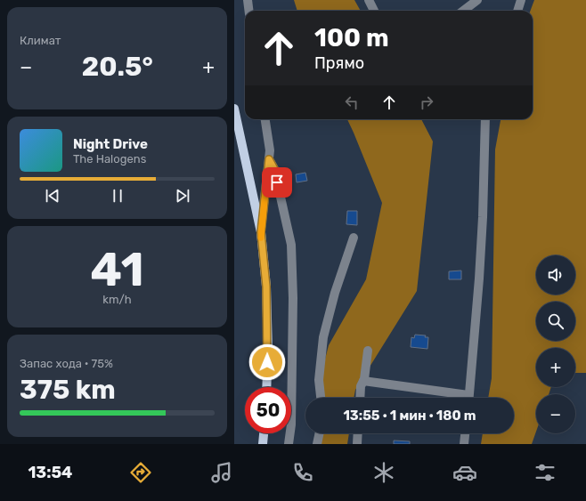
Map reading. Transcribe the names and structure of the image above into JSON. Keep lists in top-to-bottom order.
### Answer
{
  "page": {
    "tile": [
      "Климат",
      ["41", "km/h"],
      ["Запас хода · 75%", "375 km"]
    ],
    "turn": ["100 m", "Прямо"],
    "heat": ["−", "20.5°", "+"],
    "song": ["Night Drive", "The Halogens"],
    "map_buttons": ["+", "−"],
    "limit": "50",
    "trip": "13:55 · 1 мин · 180 m",
    "tabs": "13:54"
  }
}
